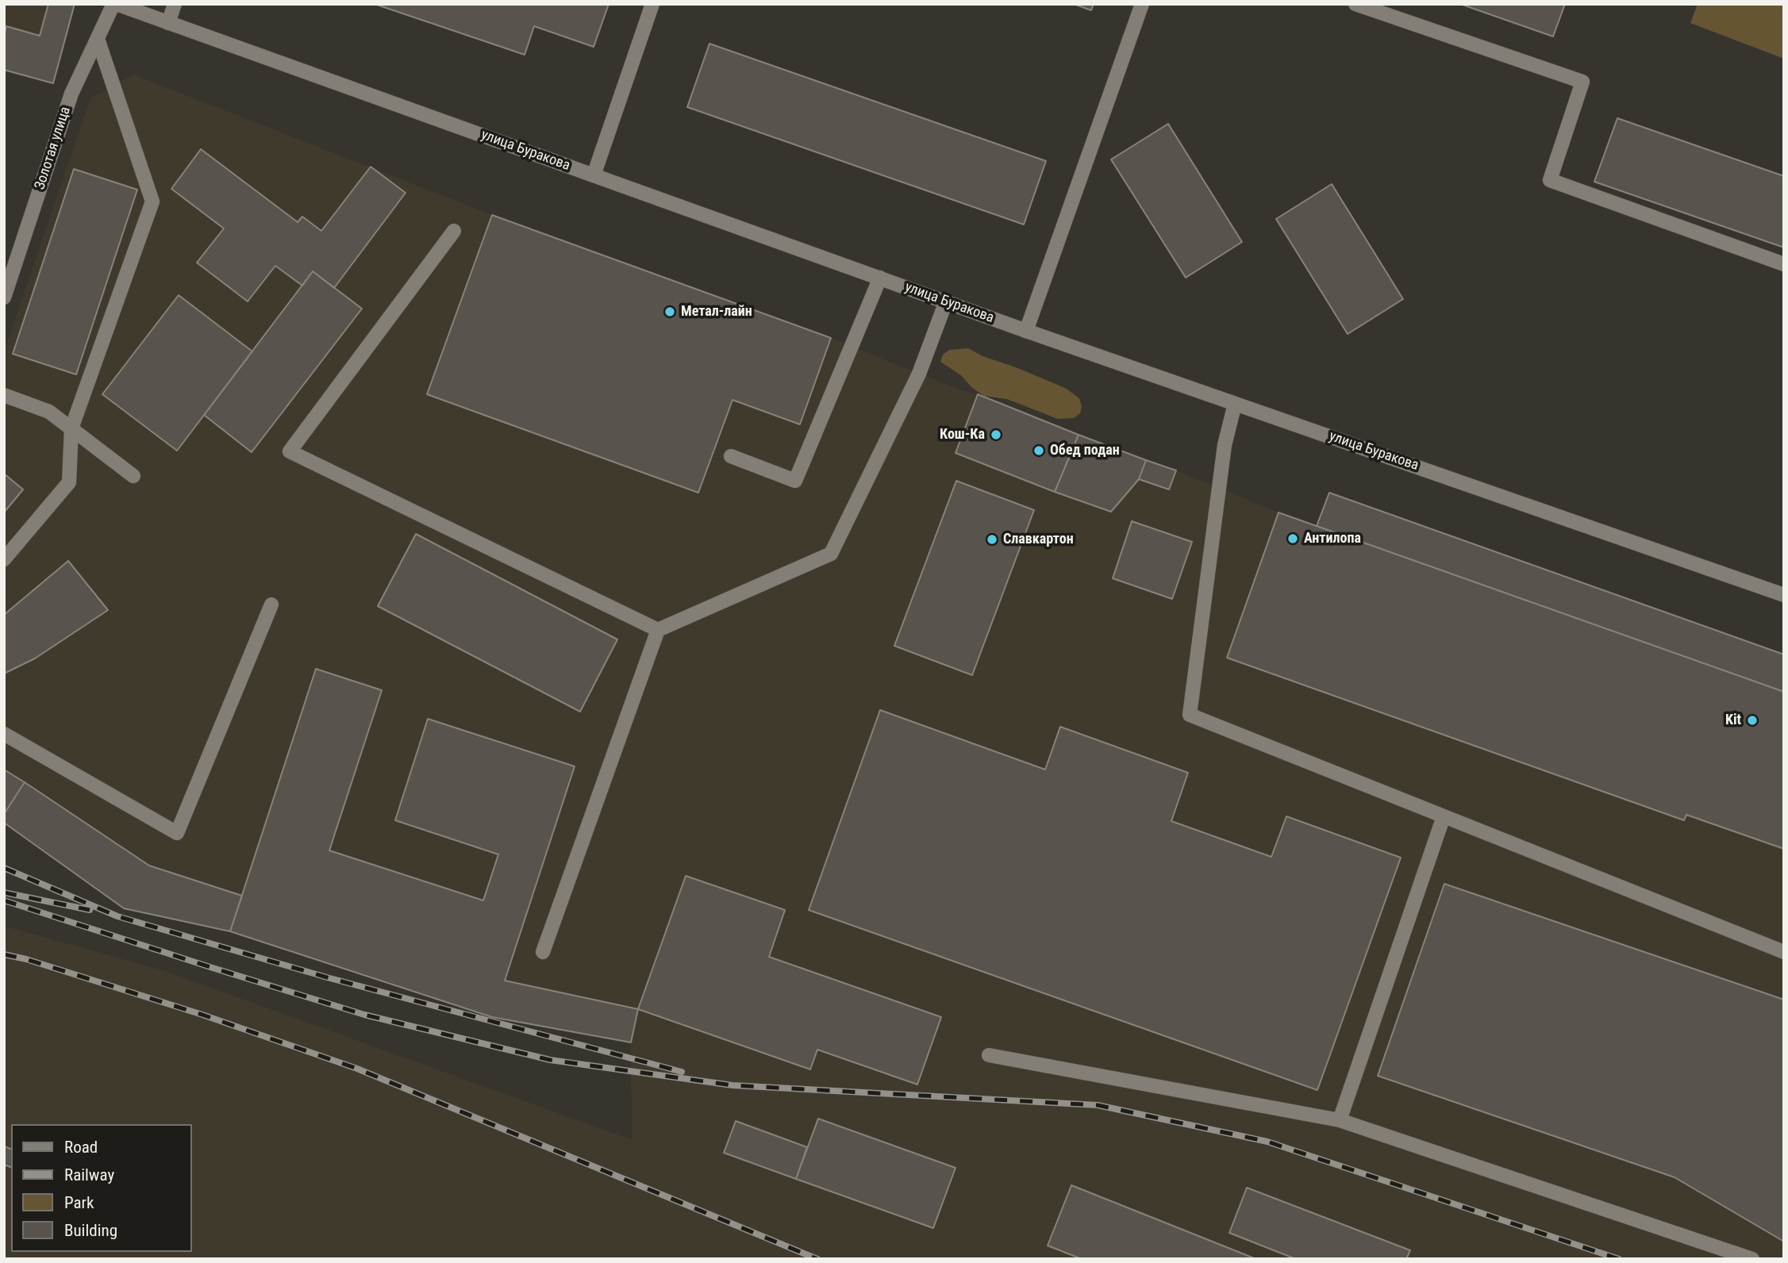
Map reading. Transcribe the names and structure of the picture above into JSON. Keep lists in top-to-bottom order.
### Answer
{
  "streets": {
    "street": ["Золотая улица", "улица Буракова"]
  },
  "crossings": [
    ["Золотая улица", "улица Буракова"]
  ],
  "places": [
    "Метал-лайн",
    "Кош-Ка",
    "Обед подан",
    "Антилопа",
    "Славкартон",
    "Kit"
  ],
  "legend": [
    "Road",
    "Railway",
    "Park",
    "Building"
  ]
}
